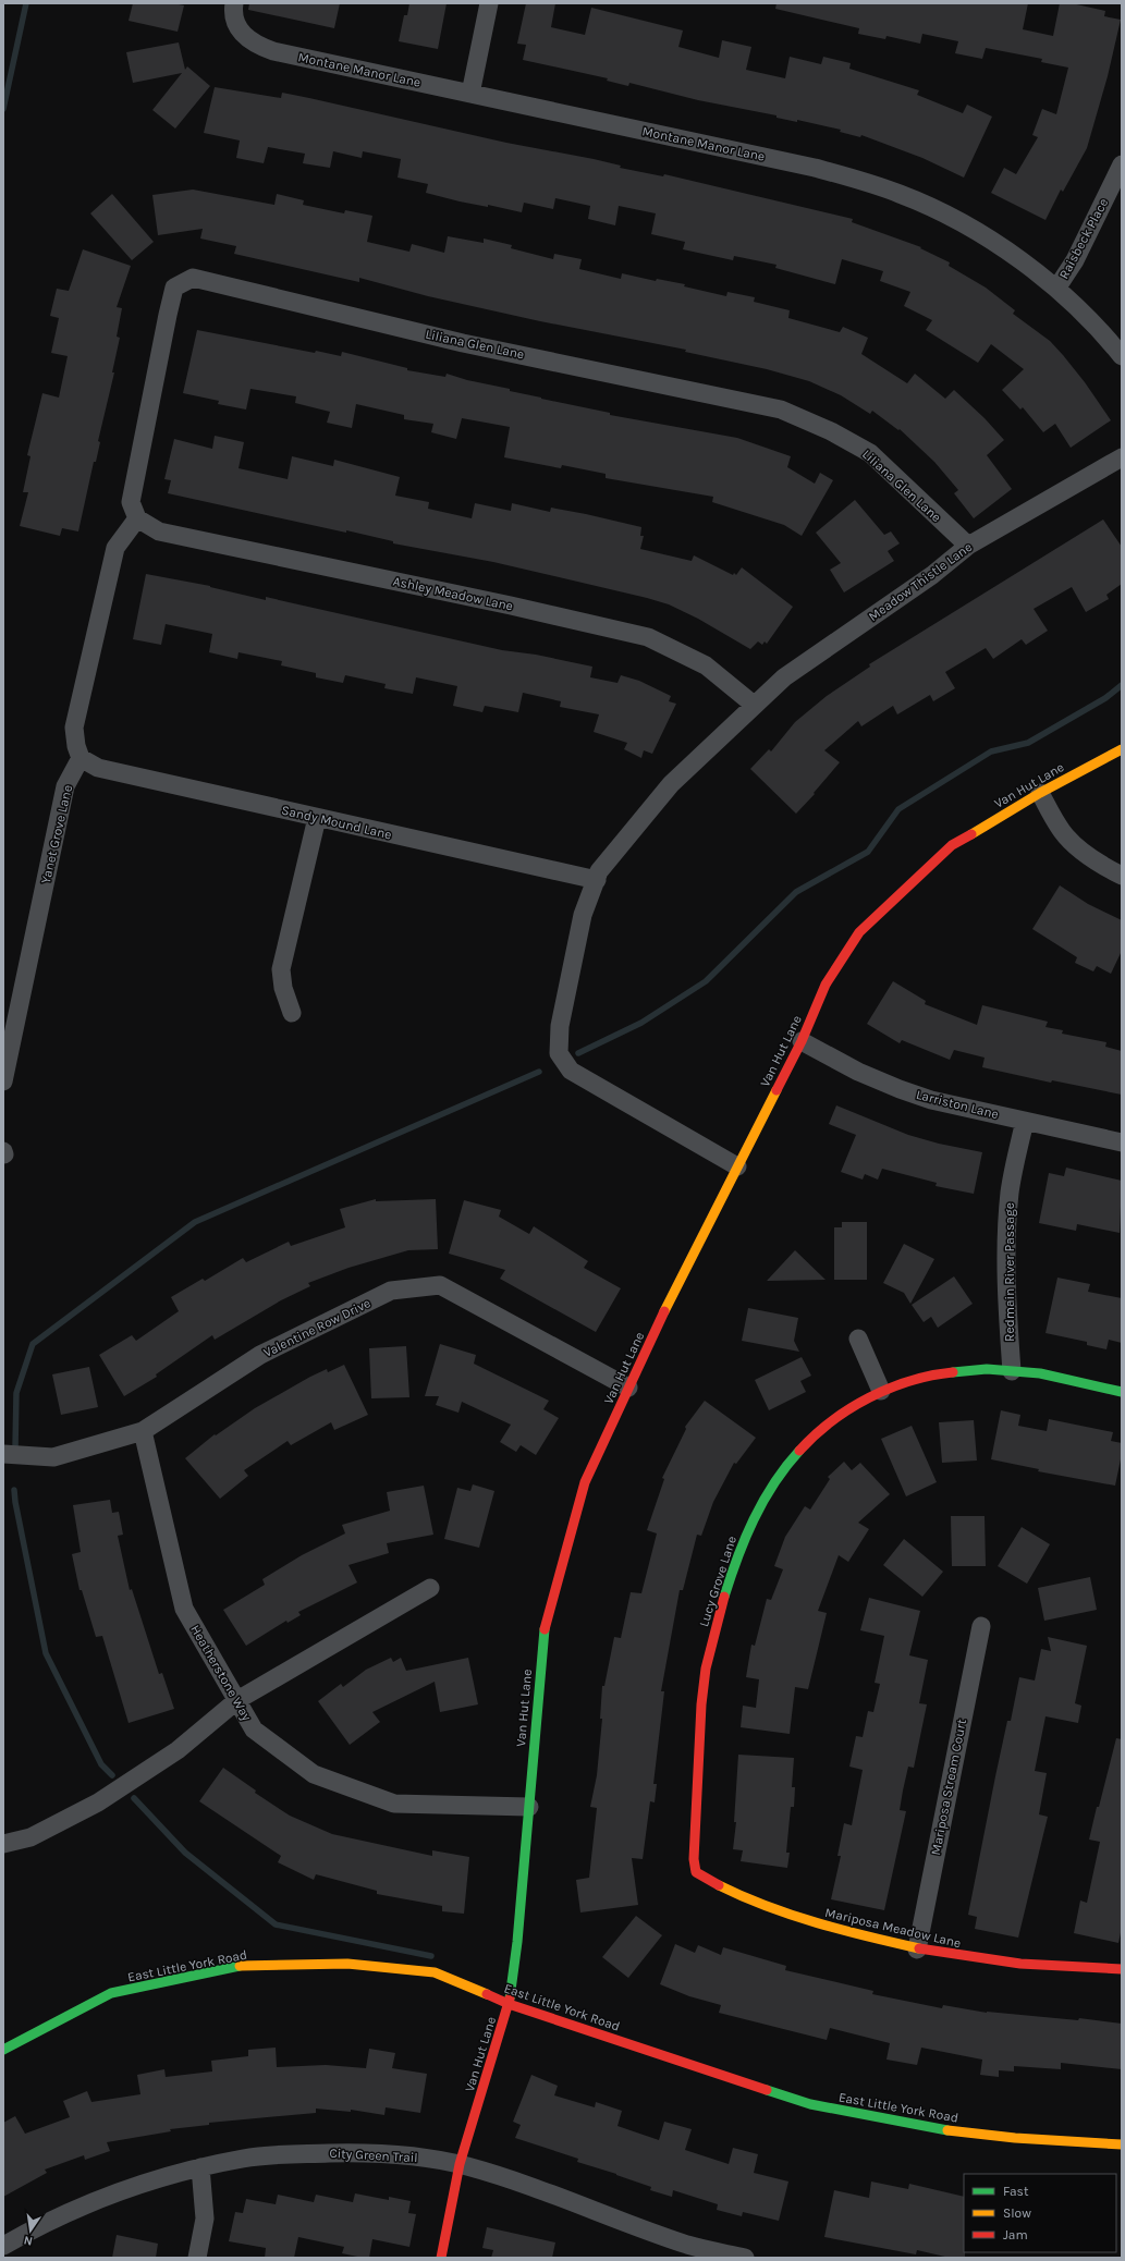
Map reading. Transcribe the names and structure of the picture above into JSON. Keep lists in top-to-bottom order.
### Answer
{
  "streets": {
    "street": [
      "Montane Manor Lane",
      "Raisbeck Place",
      "Liliana Glen Lane",
      "Meadow Thistle Lane",
      "Ashley Meadow Lane",
      "Van Hut Lane",
      "Sandy Mound Lane",
      "Yanet Grove Lane",
      "Larriston Lane",
      "Redmain River Passage",
      "Valentine Row Drive",
      "Lucy Grove Lane",
      "Heatherstone Way",
      "Mariposa Stream Court",
      "Mariposa Meadow Lane",
      "East Little York Road",
      "City Green Trail"
    ]
  },
  "crossings": [
    ["Montane Manor Lane", "Raisbeck Place"],
    ["Liliana Glen Lane", "Meadow Thistle Lane"],
    ["Liliana Glen Lane", "Ashley Meadow Lane"],
    ["Meadow Thistle Lane", "Ashley Meadow Lane"],
    ["Meadow Thistle Lane", "Van Hut Lane"],
    ["Meadow Thistle Lane", "Sandy Mound Lane"],
    ["Van Hut Lane", "Larriston Lane"],
    ["Van Hut Lane", "Valentine Row Drive"],
    ["Van Hut Lane", "Heatherstone Way"],
    ["Van Hut Lane", "East Little York Road"],
    ["Van Hut Lane", "City Green Trail"],
    ["Sandy Mound Lane", "Yanet Grove Lane"],
    ["Larriston Lane", "Redmain River Passage"],
    ["Redmain River Passage", "Lucy Grove Lane"],
    ["Valentine Row Drive", "Heatherstone Way"],
    ["Lucy Grove Lane", "Mariposa Meadow Lane"],
    ["Mariposa Stream Court", "Mariposa Meadow Lane"]
  ],
  "legend": ["Fast", "Slow", "Jam"],
  "north": "bottom"
}
